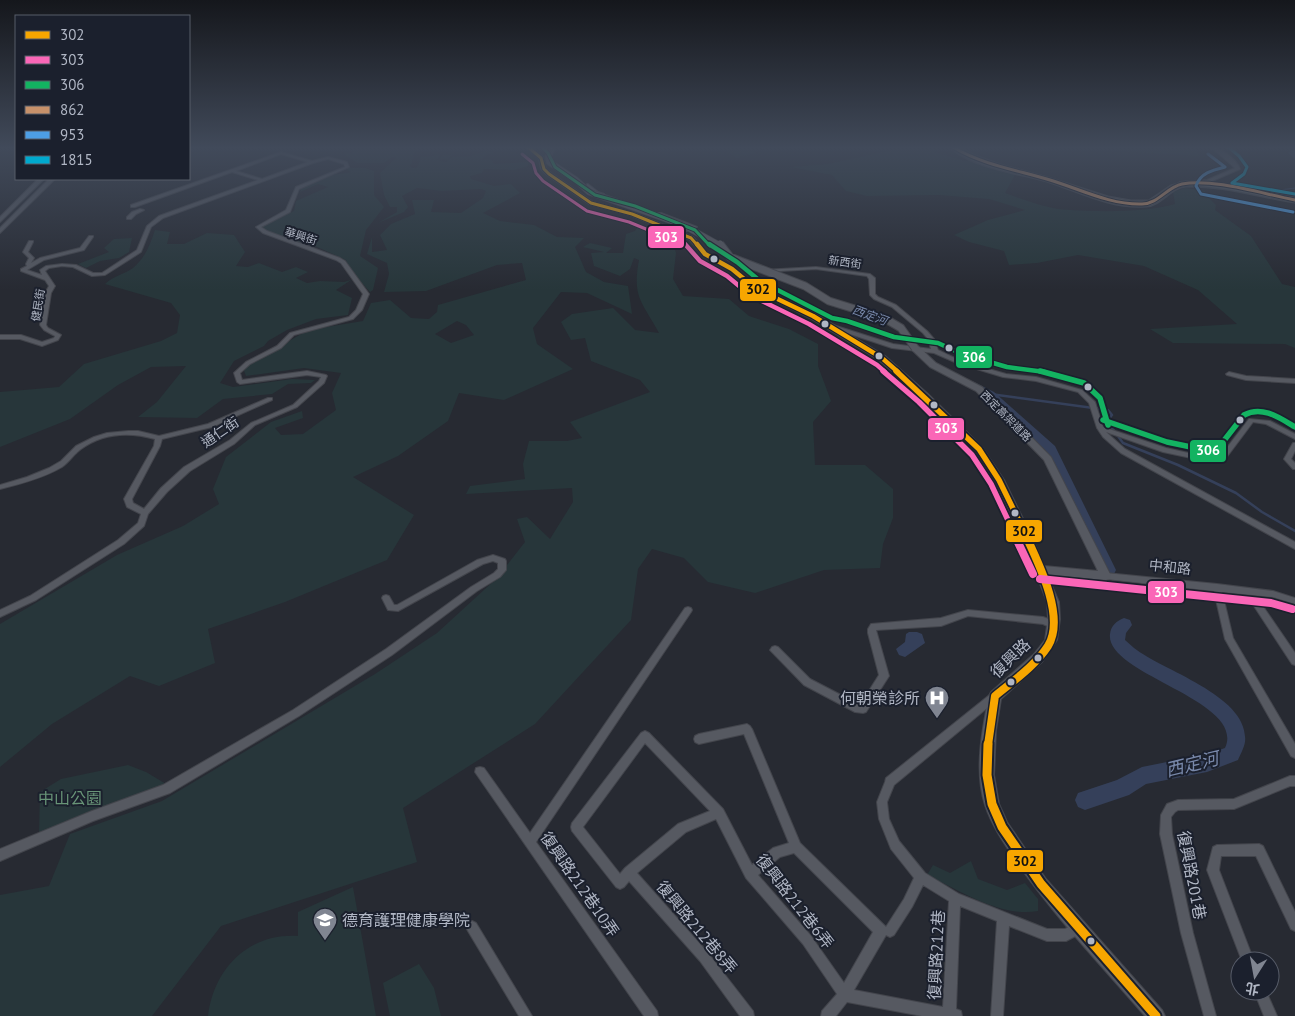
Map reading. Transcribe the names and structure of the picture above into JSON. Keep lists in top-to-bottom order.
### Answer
{
  "streets": {
    "street": [
      "華興街",
      "新西街",
      "健民街",
      "西定高架道路",
      "通仁街",
      "中和路",
      "復興路",
      "復興路201巷",
      "復興路212巷10弄",
      "復興路212巷6弄",
      "復興路212巷8弄",
      "復興路212巷"
    ]
  },
  "crossings": [
    ["華興街", "健民街"],
    ["華興街", "通仁街"],
    ["西定高架道路", "中和路"],
    ["中和路", "復興路"],
    ["復興路212巷6弄", "復興路212巷8弄"],
    ["復興路212巷6弄", "復興路212巷"]
  ],
  "water": ["西定河"],
  "parks": ["中山公園"],
  "places": {
    "hospital": ["何朝榮診所"],
    "school or university": ["德育護理健康學院"]
  },
  "lines": [
    "transit line 302",
    "transit line 303",
    "transit line 306",
    "transit line 862",
    "transit line 953"
  ],
  "legend": [
    "302",
    "303",
    "306",
    "862",
    "953",
    "1815"
  ],
  "north": "bottom"
}
